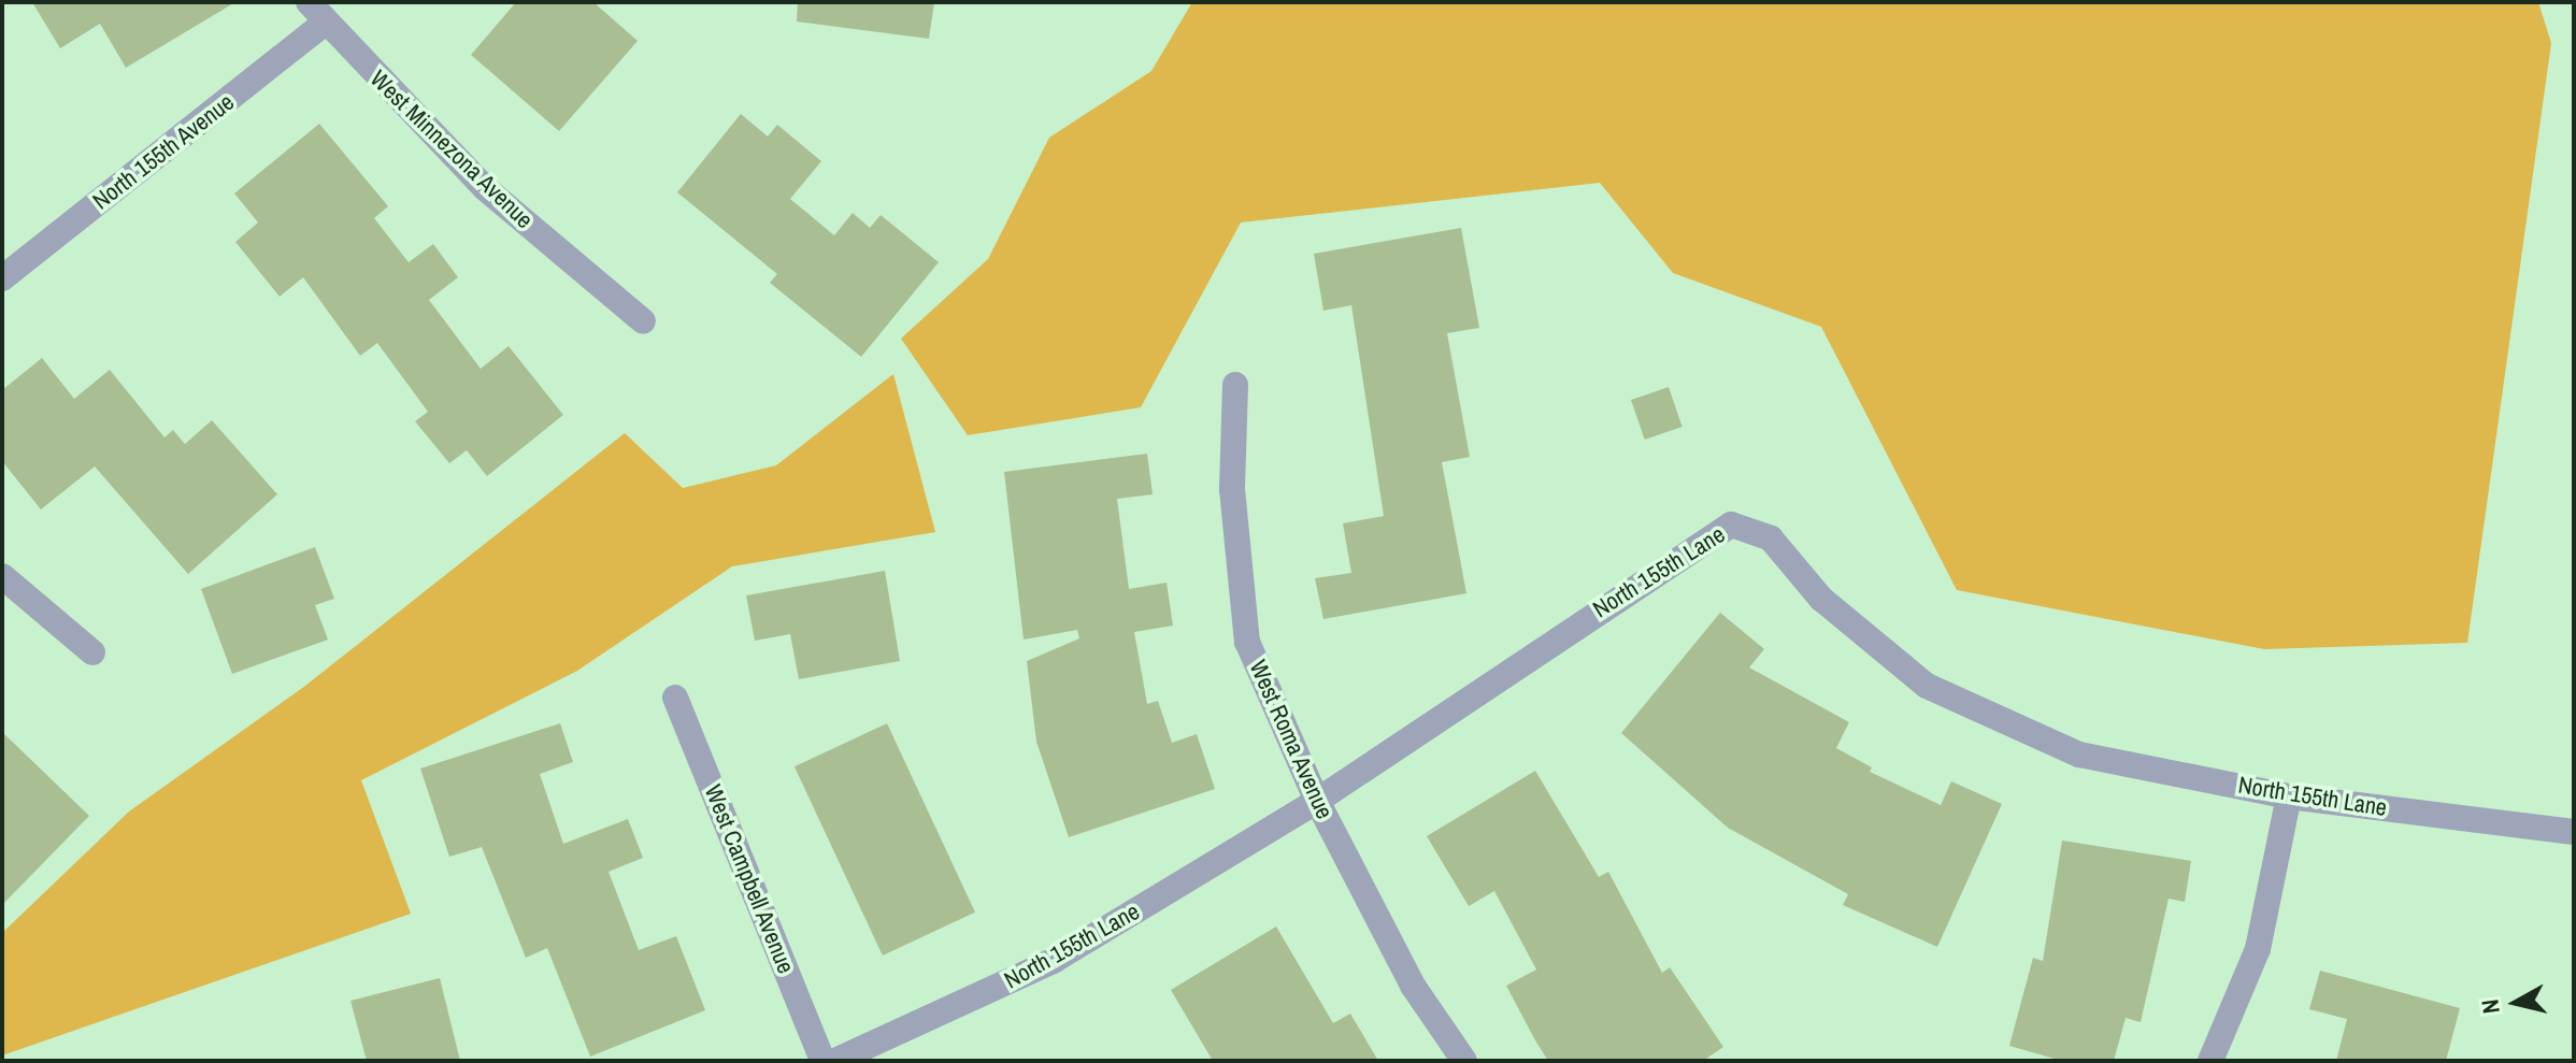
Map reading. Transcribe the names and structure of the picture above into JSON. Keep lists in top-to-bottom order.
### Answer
{
  "streets": {
    "street": [
      "West Minnezona Avenue",
      "North 155th Avenue",
      "North 155th Lane",
      "West Roma Avenue",
      "West Campbell Avenue"
    ]
  },
  "crossings": [
    ["West Minnezona Avenue", "North 155th Avenue"],
    ["North 155th Lane", "West Roma Avenue"]
  ],
  "north": "left"
}
